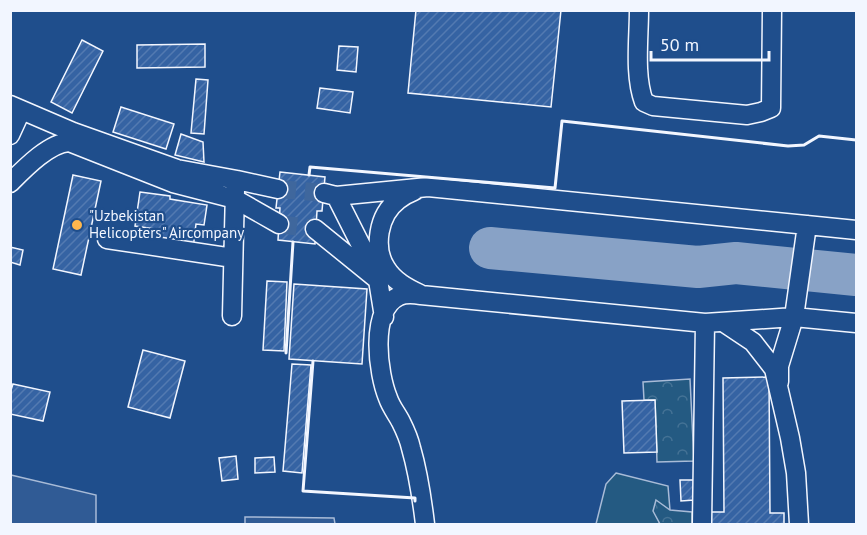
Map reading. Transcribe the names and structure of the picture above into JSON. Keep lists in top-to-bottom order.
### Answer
{
  "places": ["\"Uzbekistan Helicopters\" Aircompany"],
  "scale_bar": "50 m"
}
